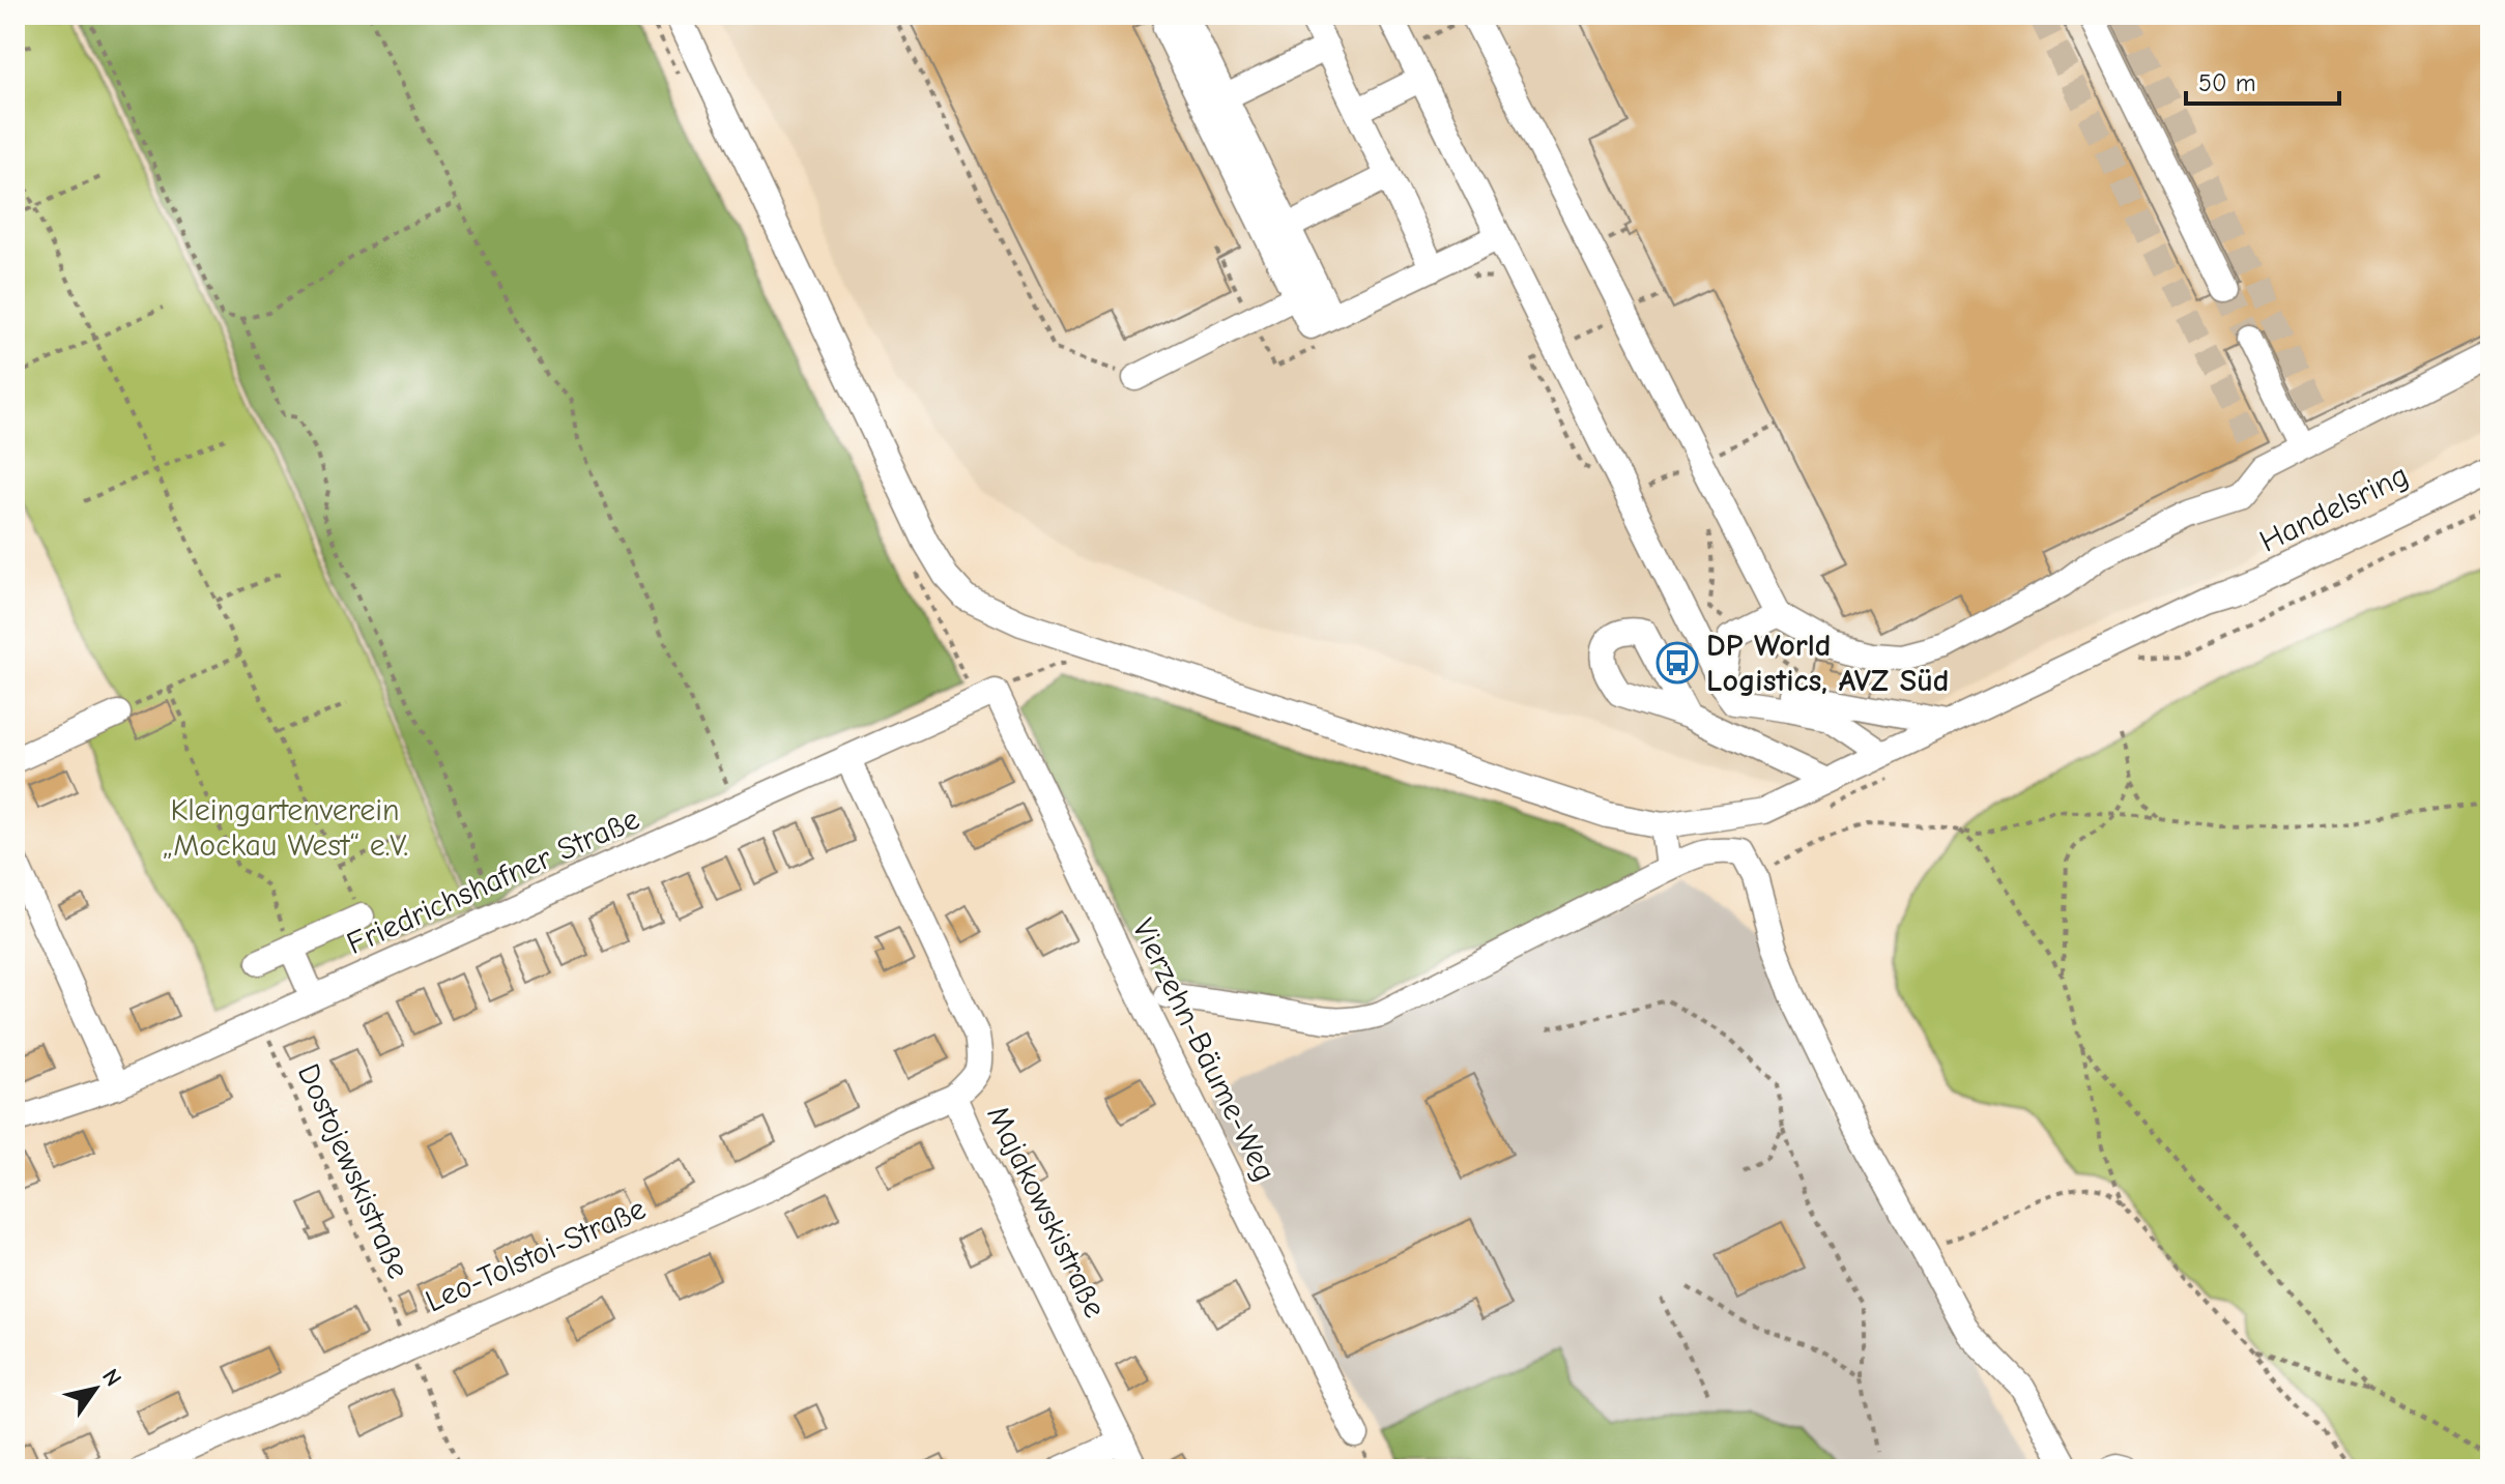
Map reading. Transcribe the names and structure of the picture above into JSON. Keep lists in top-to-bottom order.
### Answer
{
  "streets": {
    "street": [
      "Handelsring",
      "Friedrichshafner Straße",
      "Vierzehn-Bäume-Weg",
      "Majakowskistraße",
      "Leo-Tolstoi-Straße"
    ],
    "path": ["Dostojewskistraße"]
  },
  "crossings": [
    ["Friedrichshafner Straße", "Vierzehn-Bäume-Weg"],
    ["Friedrichshafner Straße", "Dostojewskistraße"],
    ["Friedrichshafner Straße", "Majakowskistraße"],
    ["Majakowskistraße", "Leo-Tolstoi-Straße"]
  ],
  "parks": ["Kleingartenverein „Mockau West“ e.V."],
  "places": {
    "bus stop": ["DP World Logistics, AVZ Süd"]
  },
  "scale_bar": "50 m",
  "north": "top right"
}
